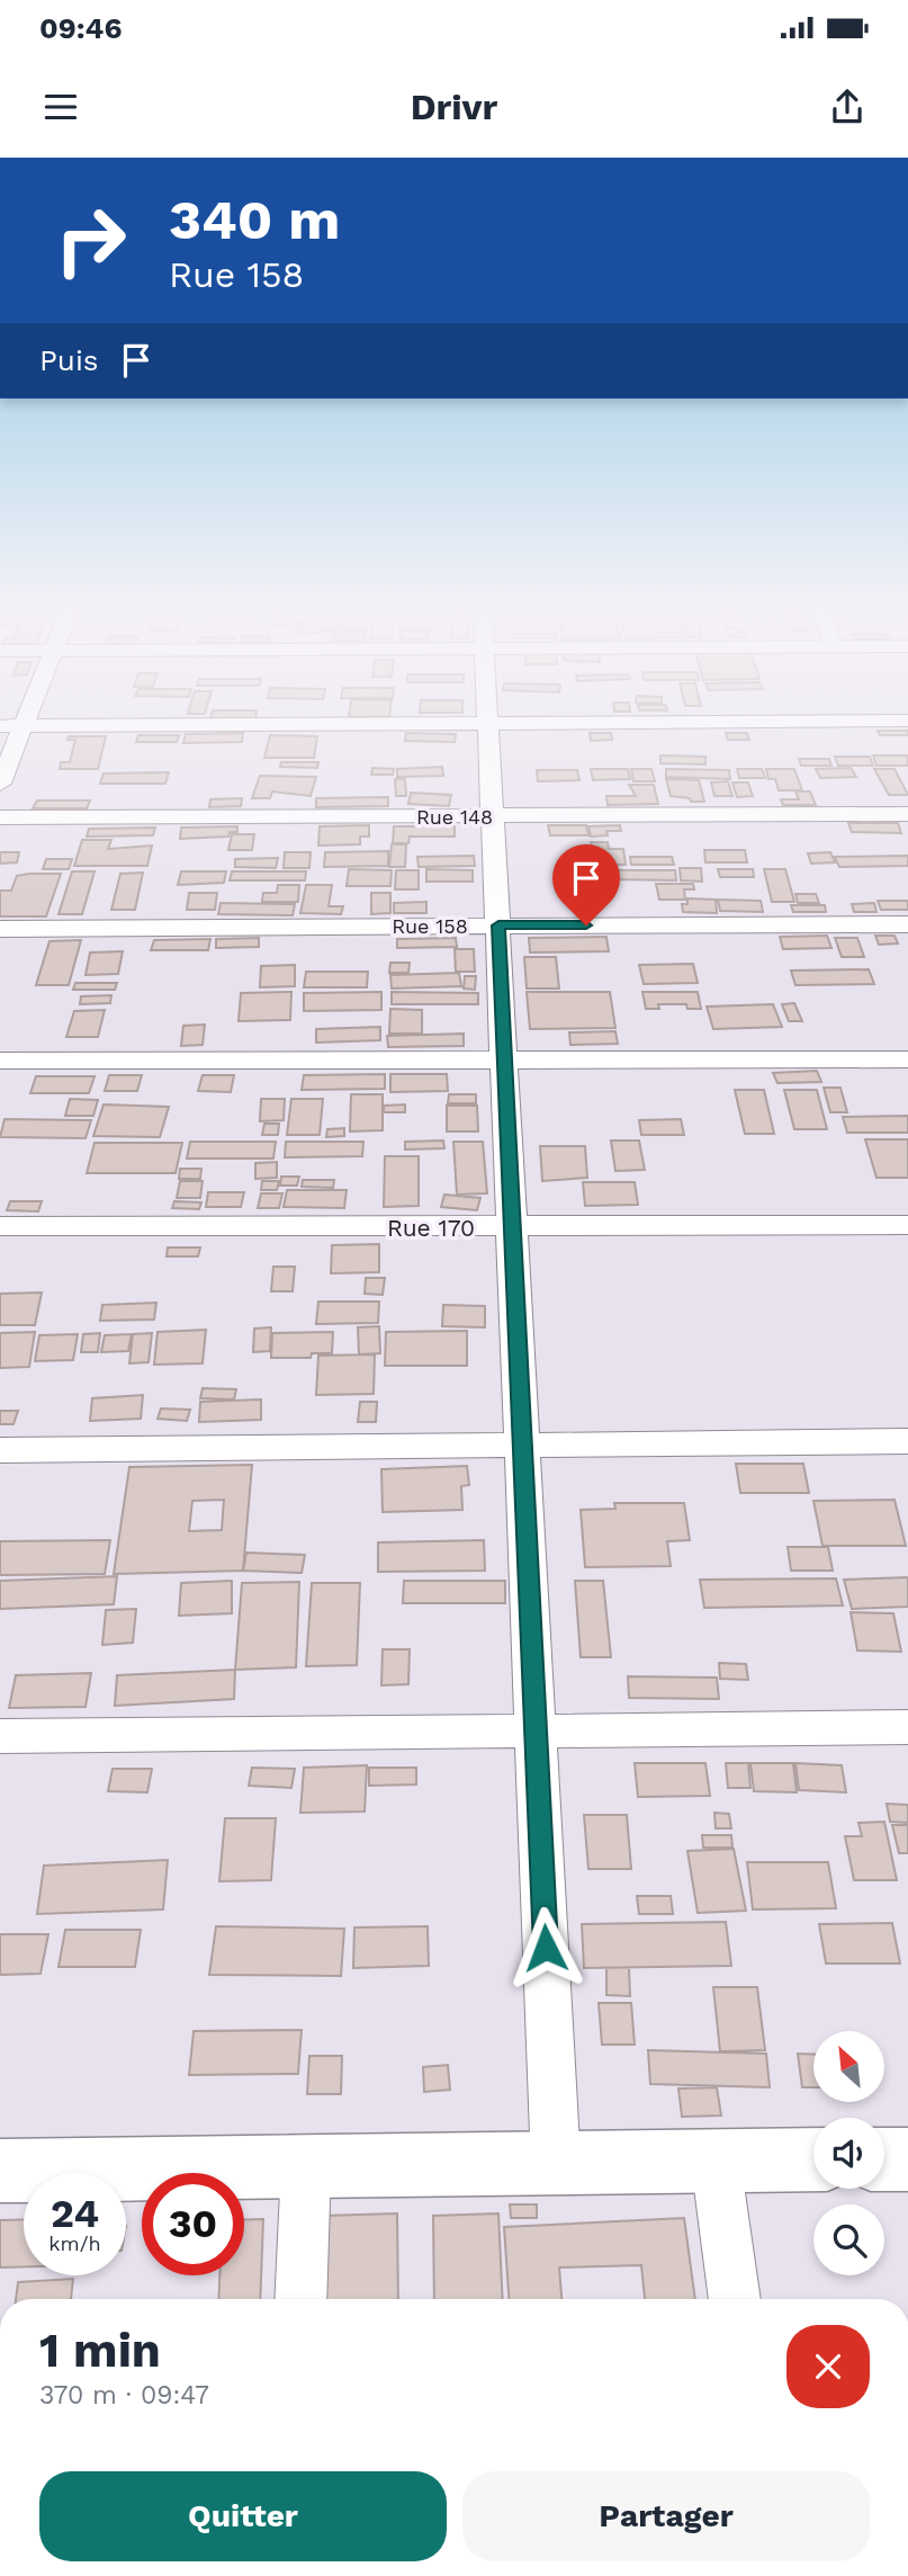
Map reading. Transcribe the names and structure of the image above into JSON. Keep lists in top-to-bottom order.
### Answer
{
  "streets": {
    "street": ["Rue 148", "Rue 158", "Rue 170"]
  },
  "north": "top left",
  "page": {
    "status": "09:46",
    "header": "Drivr",
    "turn": ["340 m", "Rue 158"],
    "then": "Puis",
    "speed": "24 km/h",
    "limit": "30",
    "heading": ["1 min", "370 m · 09:47"],
    "buttons": ["Quitter", "Partager"]
  }
}
